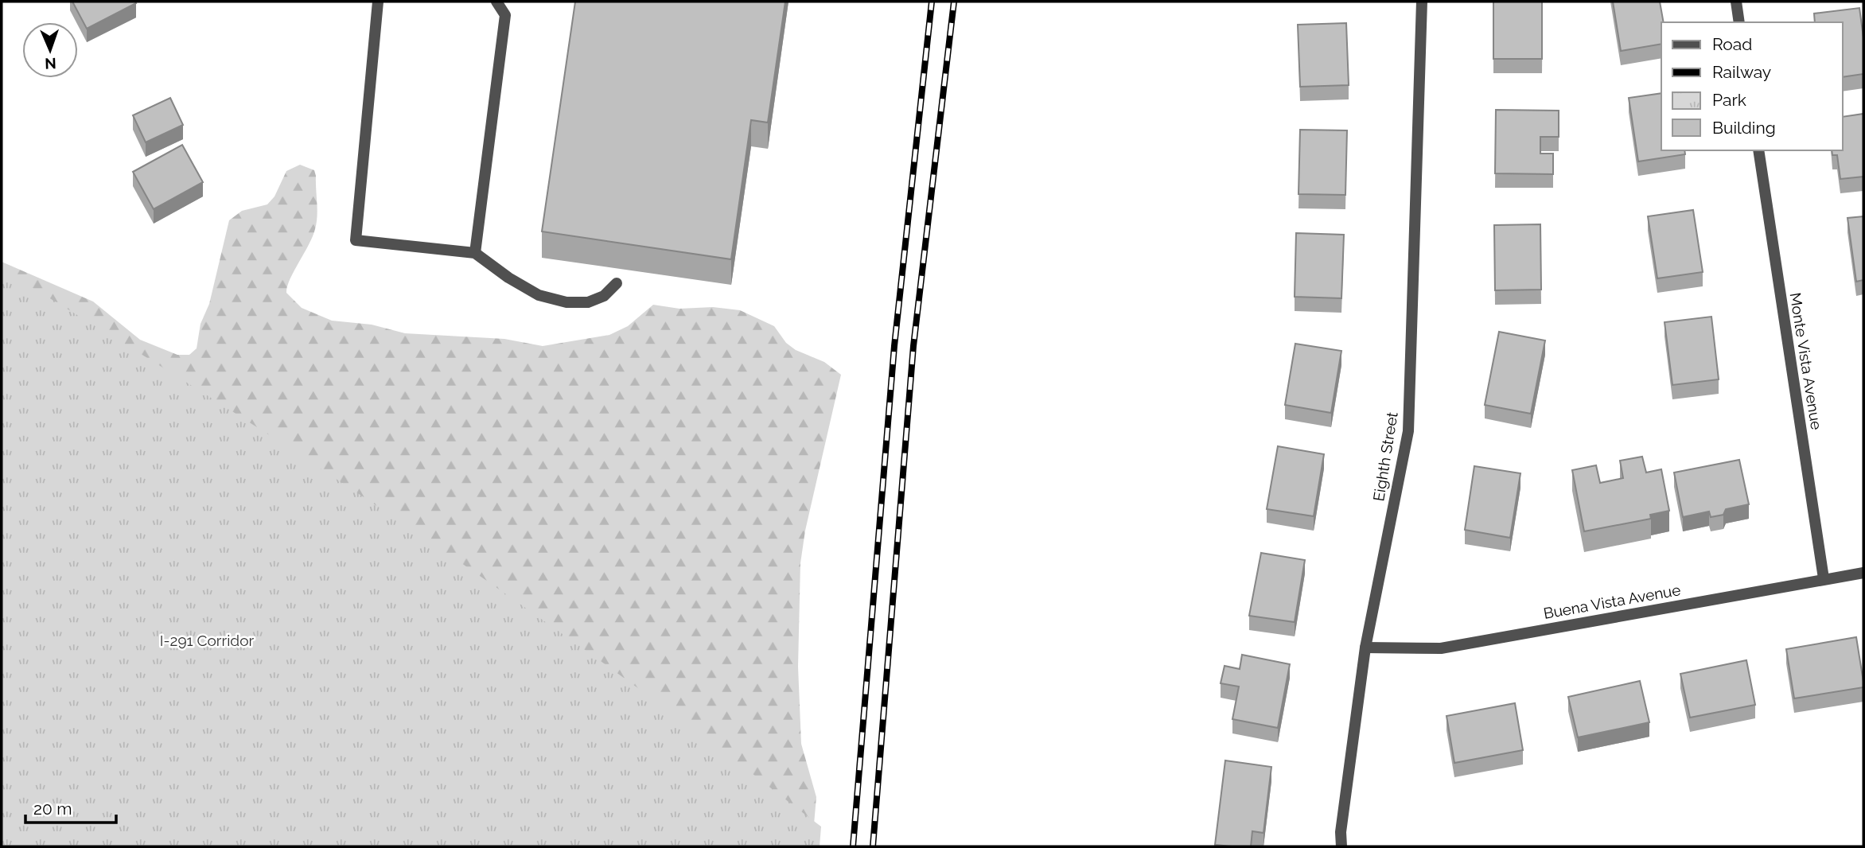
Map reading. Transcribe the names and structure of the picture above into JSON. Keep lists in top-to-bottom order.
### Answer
{
  "streets": {
    "street": ["Monte Vista Avenue", "Eighth Street", "Buena Vista Avenue"]
  },
  "crossings": [
    ["Monte Vista Avenue", "Buena Vista Avenue"],
    ["Eighth Street", "Buena Vista Avenue"]
  ],
  "parks": ["I-291 Corridor"],
  "legend": [
    "Road",
    "Railway",
    "Park",
    "Building"
  ],
  "scale_bar": "20 m",
  "north": "bottom"
}
